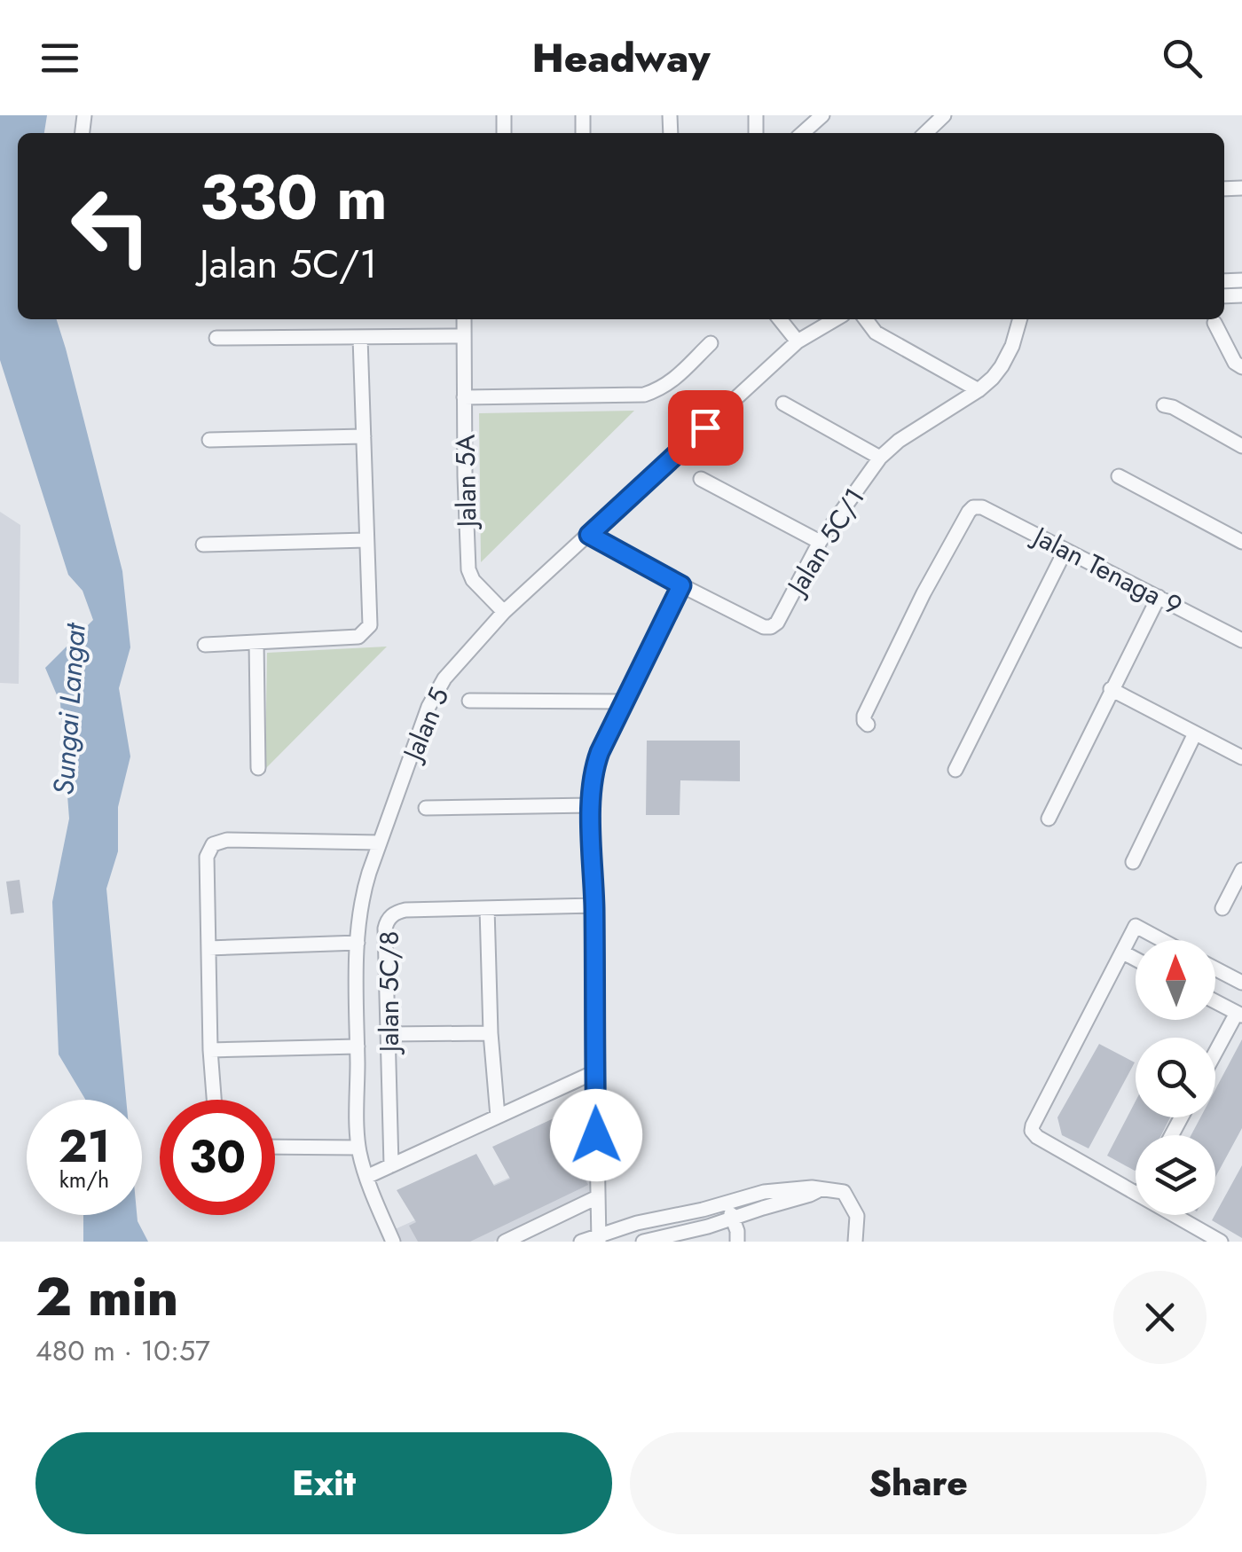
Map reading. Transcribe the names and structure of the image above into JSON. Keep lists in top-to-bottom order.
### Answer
{
  "streets": {
    "street": [
      "Jalan 5A",
      "Jalan 5C/1",
      "Jalan Tenaga 9",
      "Jalan 5",
      "Jalan 5C/8"
    ]
  },
  "crossings": [
    ["Jalan 5A", "Jalan 5"],
    ["Jalan 5C/1", "Jalan 5"]
  ],
  "water": ["Sungai Langat"],
  "north": "top",
  "page": {
    "header": "Headway",
    "turn": ["330 m", "Jalan 5C/1"],
    "speed": "21 km/h",
    "limit": "30",
    "heading": ["2 min", "480 m · 10:57"],
    "buttons": ["Exit", "Share"]
  }
}
